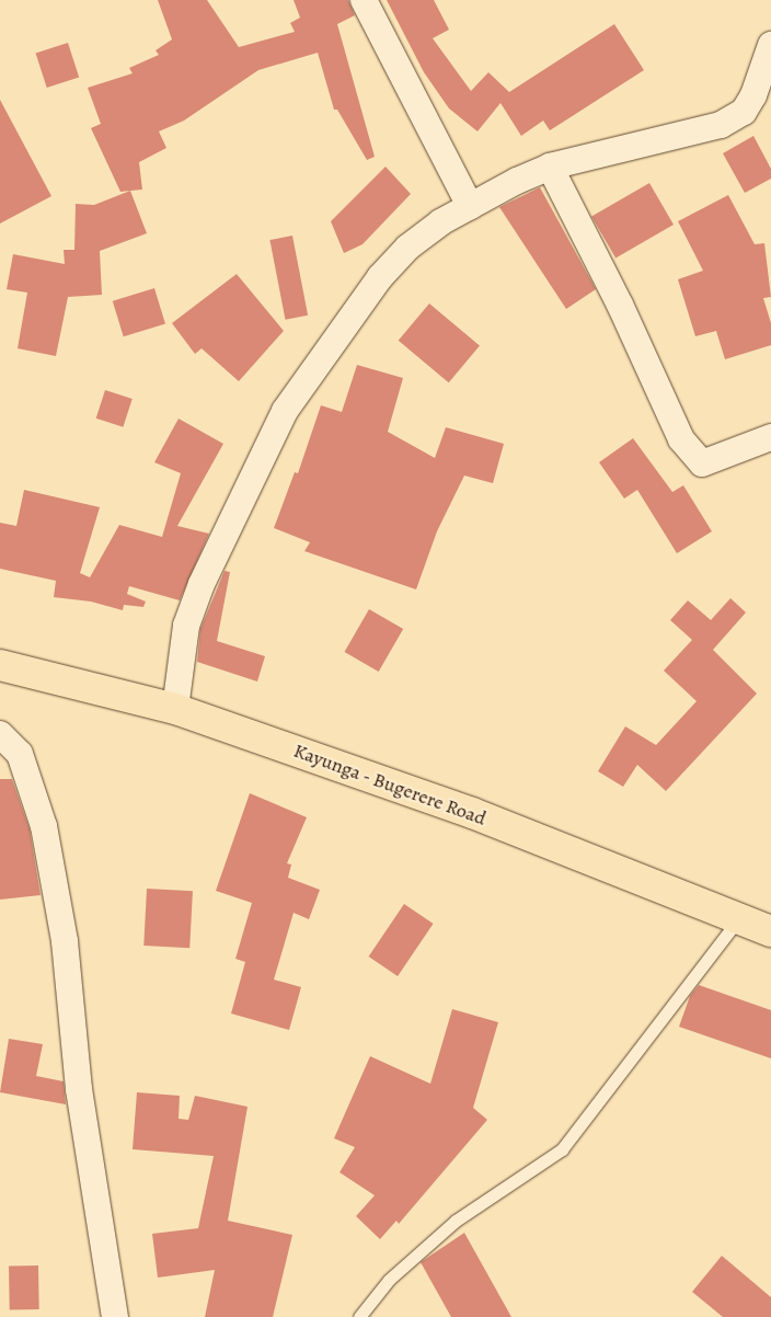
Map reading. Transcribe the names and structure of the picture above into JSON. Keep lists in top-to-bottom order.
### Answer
{
  "streets": {
    "main road": ["Kayunga - Bugerere Road"]
  }
}
